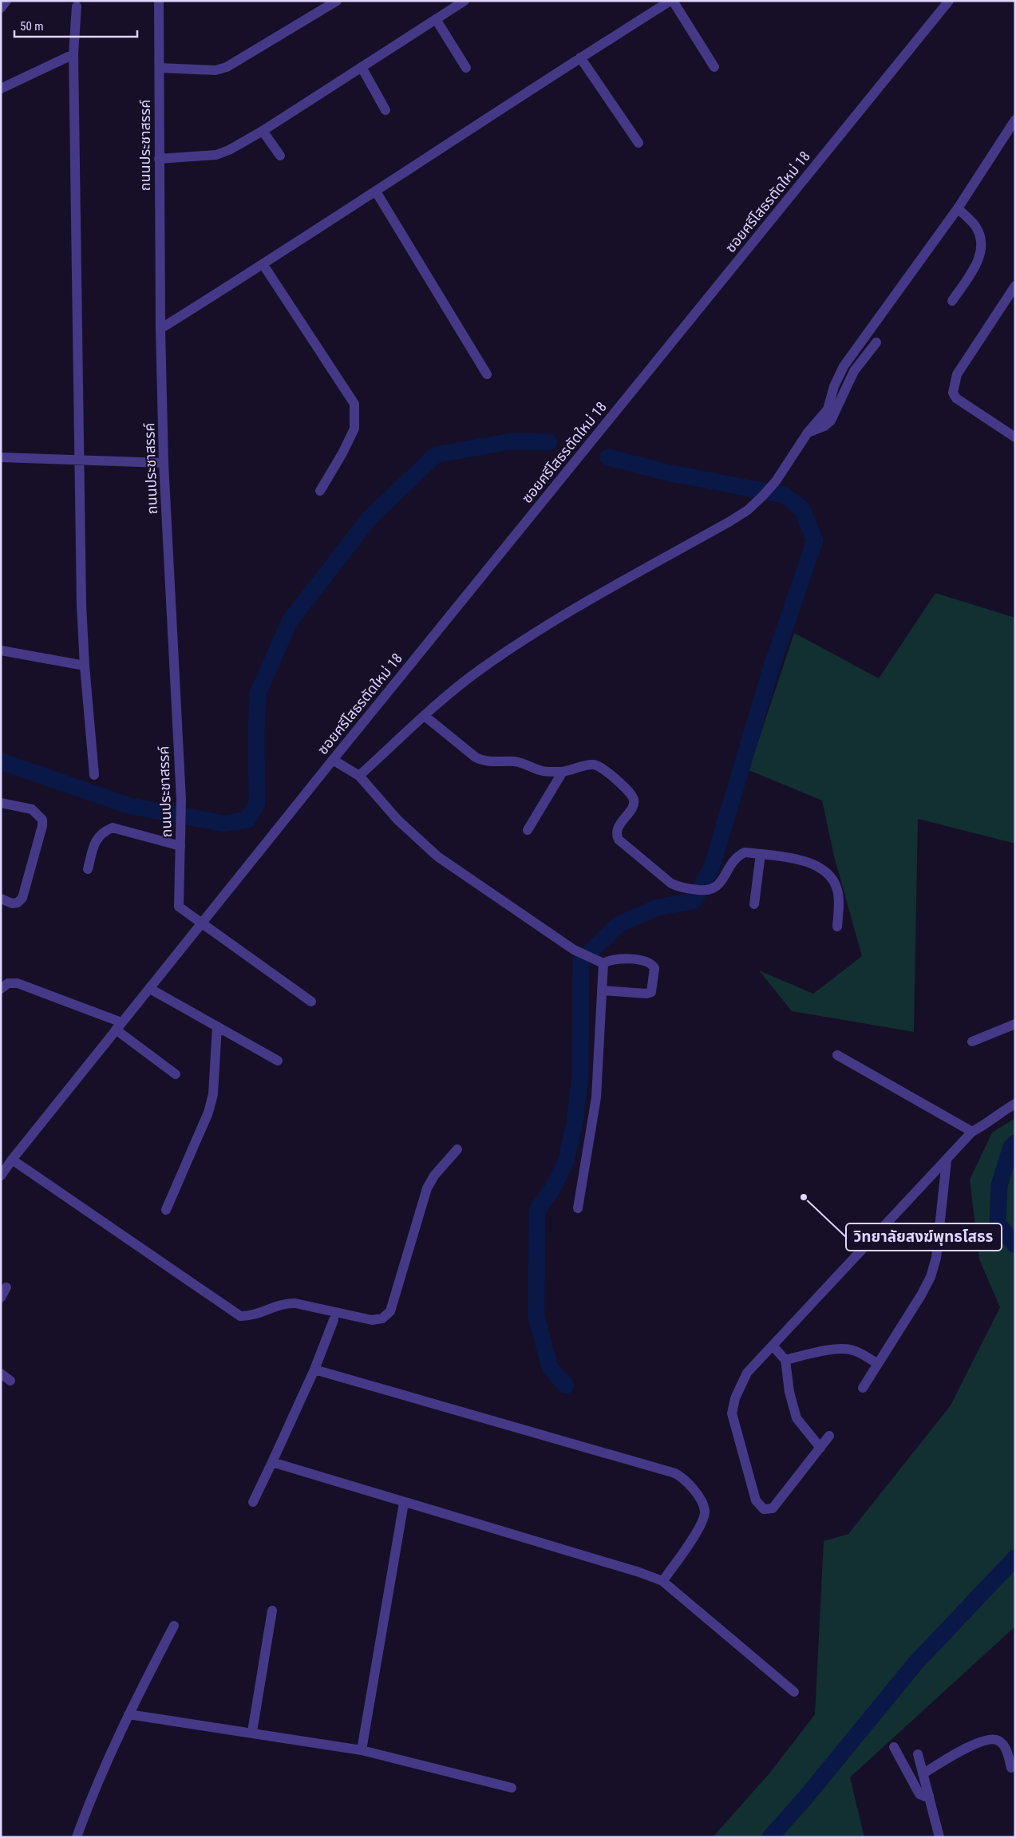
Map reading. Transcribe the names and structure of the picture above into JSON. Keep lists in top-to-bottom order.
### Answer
{
  "streets": {
    "street": ["ถนนประชาสรรค์", "ซอยศรีโสธรตัดใหม่ 18"]
  },
  "crossings": [
    ["ถนนประชาสรรค์", "ซอยศรีโสธรตัดใหม่ 18"]
  ],
  "places": ["วิทยาลัยสงฆ์พุทธโสธร"],
  "scale_bar": "50 m"
}
